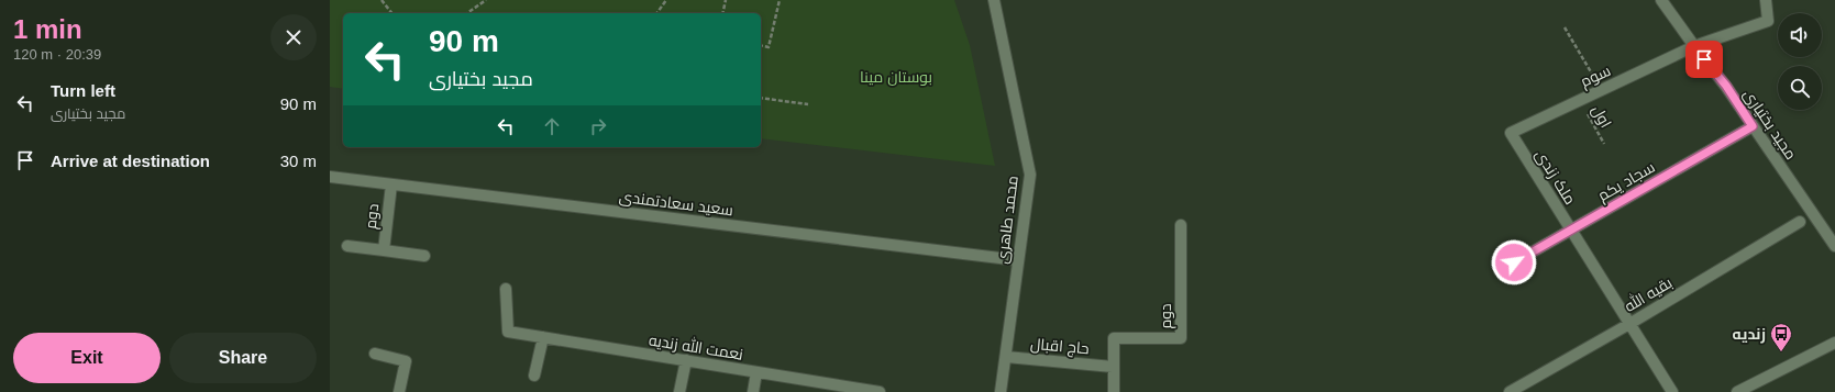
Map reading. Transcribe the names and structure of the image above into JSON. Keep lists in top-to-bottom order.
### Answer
{
  "streets": {
    "street": [
      "سوم",
      "مجید بختیاری",
      "ملک زندی",
      "سجاد یکم",
      "سعید سعادتمندی",
      "دوم",
      "محمد طاهری",
      "بقیه الله",
      "حاج اقبال",
      "نعمت الله زندیه"
    ],
    "path": ["اول"]
  },
  "crossings": [
    ["سوم", "اول"],
    ["سوم", "مجید بختیاری"],
    ["سوم", "ملک زندی"],
    ["مجید بختیاری", "سجاد یکم"],
    ["ملک زندی", "سجاد یکم"],
    ["ملک زندی", "بقیه الله"],
    ["سعید سعادتمندی", "دوم"],
    ["سعید سعادتمندی", "محمد طاهری"],
    ["دوم", "حاج اقبال"],
    ["محمد طاهری", "حاج اقبال"]
  ],
  "parks": ["بوستان مینا"],
  "places": {
    "bus stop": ["زندیه"]
  },
  "page": {
    "heading": ["1 min", "120 m · 20:39"],
    "turn": ["90 m", "مجید بختیاری"],
    "list": [
      {
        "name": "Turn left",
        "note": "مجید بختیاری",
        "value": "90 m"
      },
      {
        "name": "Arrive at destination",
        "value": "30 m"
      }
    ],
    "buttons": ["Exit", "Share"]
  }
}
